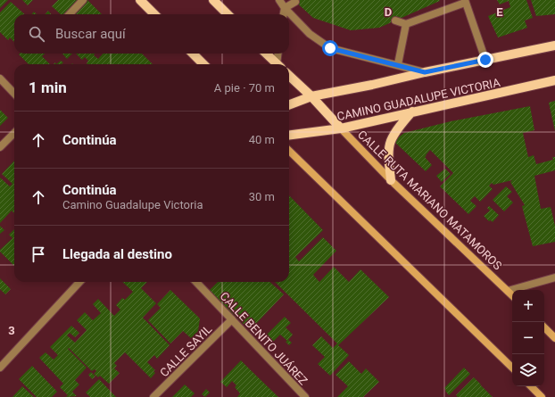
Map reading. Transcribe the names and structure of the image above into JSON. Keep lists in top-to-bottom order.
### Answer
{
  "streets": {
    "main road": ["CAMINO GUADALUPE VICTORIA", "CALLE RUTA MARIANO MATAMOROS"],
    "street": ["CALLE BENITO JUÁREZ", "CALLE SAYIL"]
  },
  "crossings": [
    ["CAMINO GUADALUPE VICTORIA", "CALLE RUTA MARIANO MATAMOROS"],
    ["CALLE BENITO JUÁREZ", "CALLE SAYIL"]
  ],
  "page": {
    "search": "Buscar aquí",
    "heading": ["1 min", "A pie · 70 m"],
    "list": [
      ["Continúa", "40 m"],
      ["Continúa", "Camino Guadalupe Victoria", "30 m"],
      "Llegada al destino"
    ],
    "map_buttons": ["+", "−"]
  },
  "grid": {
    "columns": ["D", "E"],
    "rows": ["3"]
  }
}
